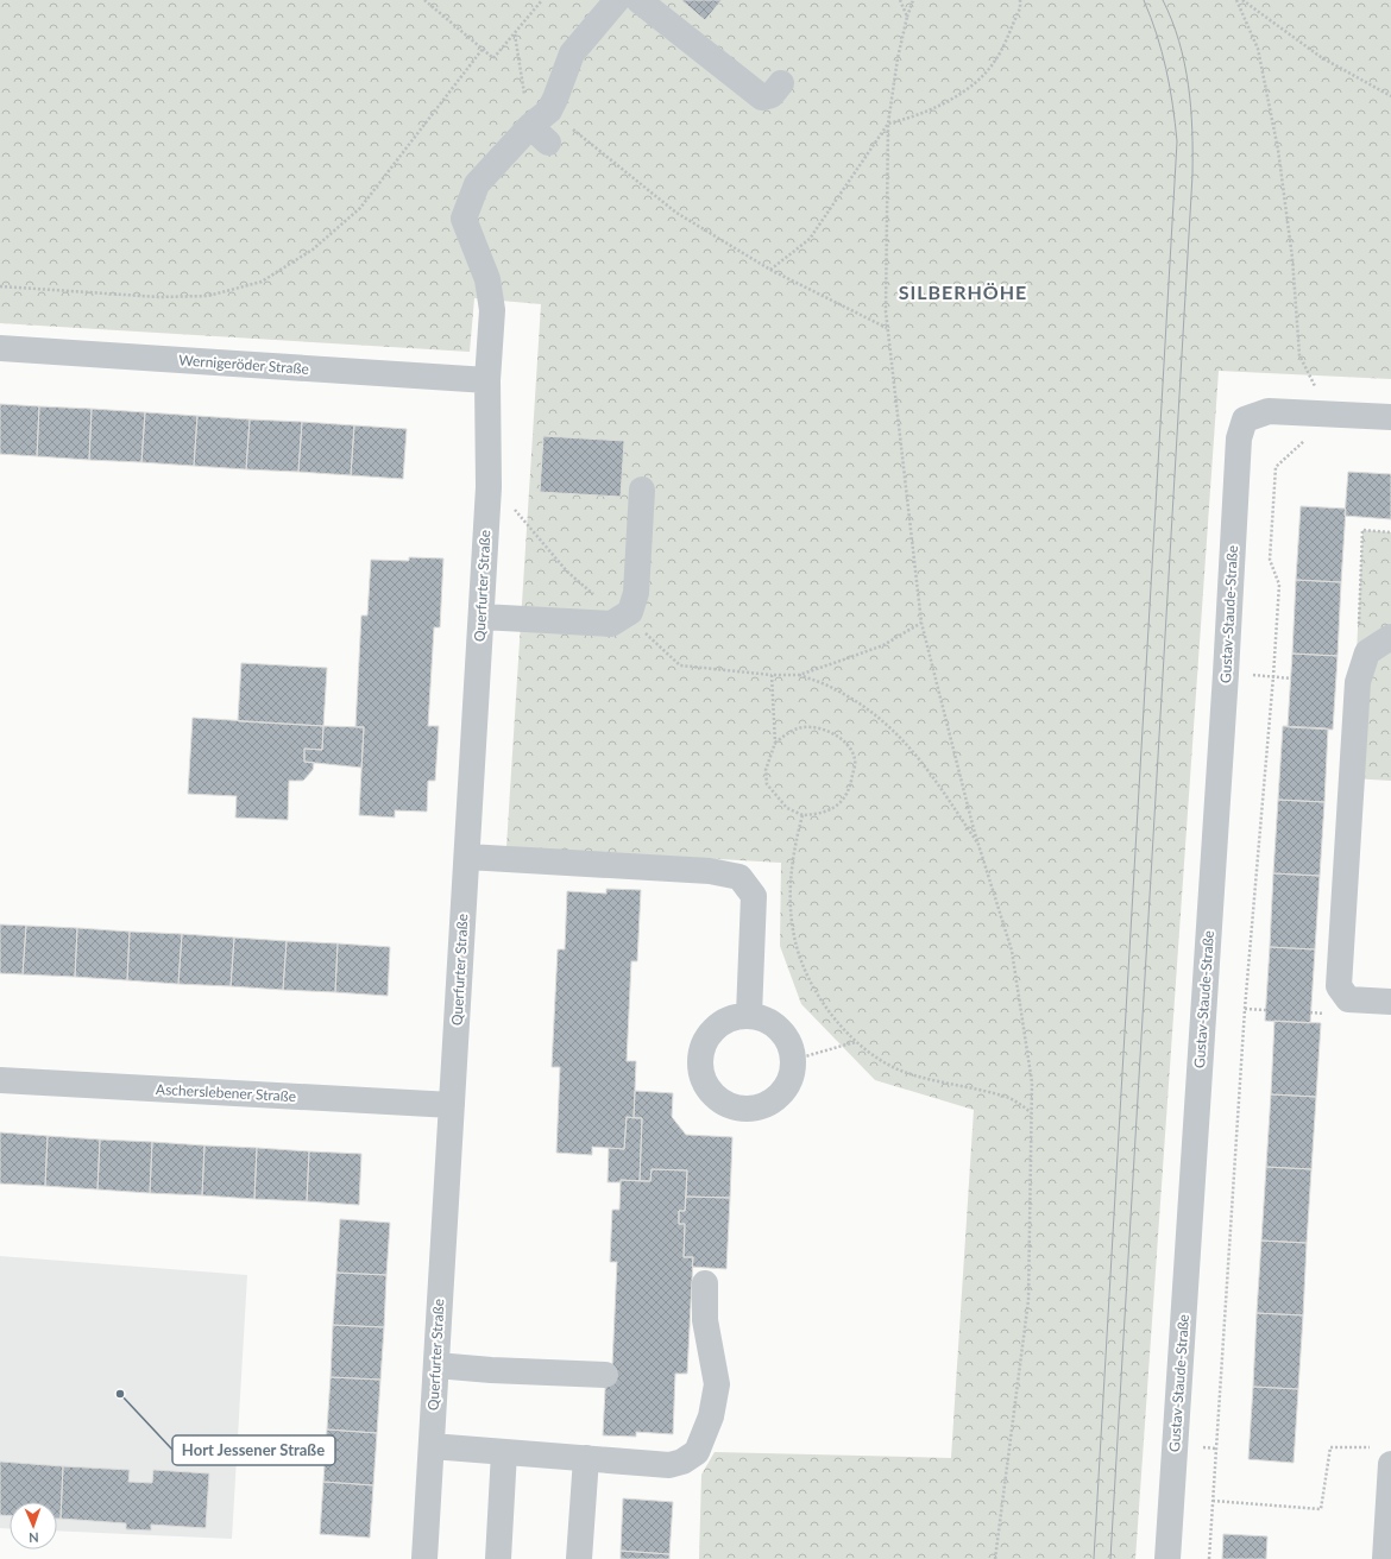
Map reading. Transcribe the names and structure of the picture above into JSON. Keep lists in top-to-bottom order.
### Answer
{
  "streets": {
    "street": [
      "Wernigeröder Straße",
      "Querfurter Straße",
      "Gustav-Staude-Straße",
      "Ascherslebener Straße"
    ]
  },
  "crossings": [
    ["Wernigeröder Straße", "Querfurter Straße"],
    ["Querfurter Straße", "Ascherslebener Straße"]
  ],
  "districts": ["SILBERHÖHE"],
  "places": ["Hort Jessener Straße"],
  "north": "bottom"
}
